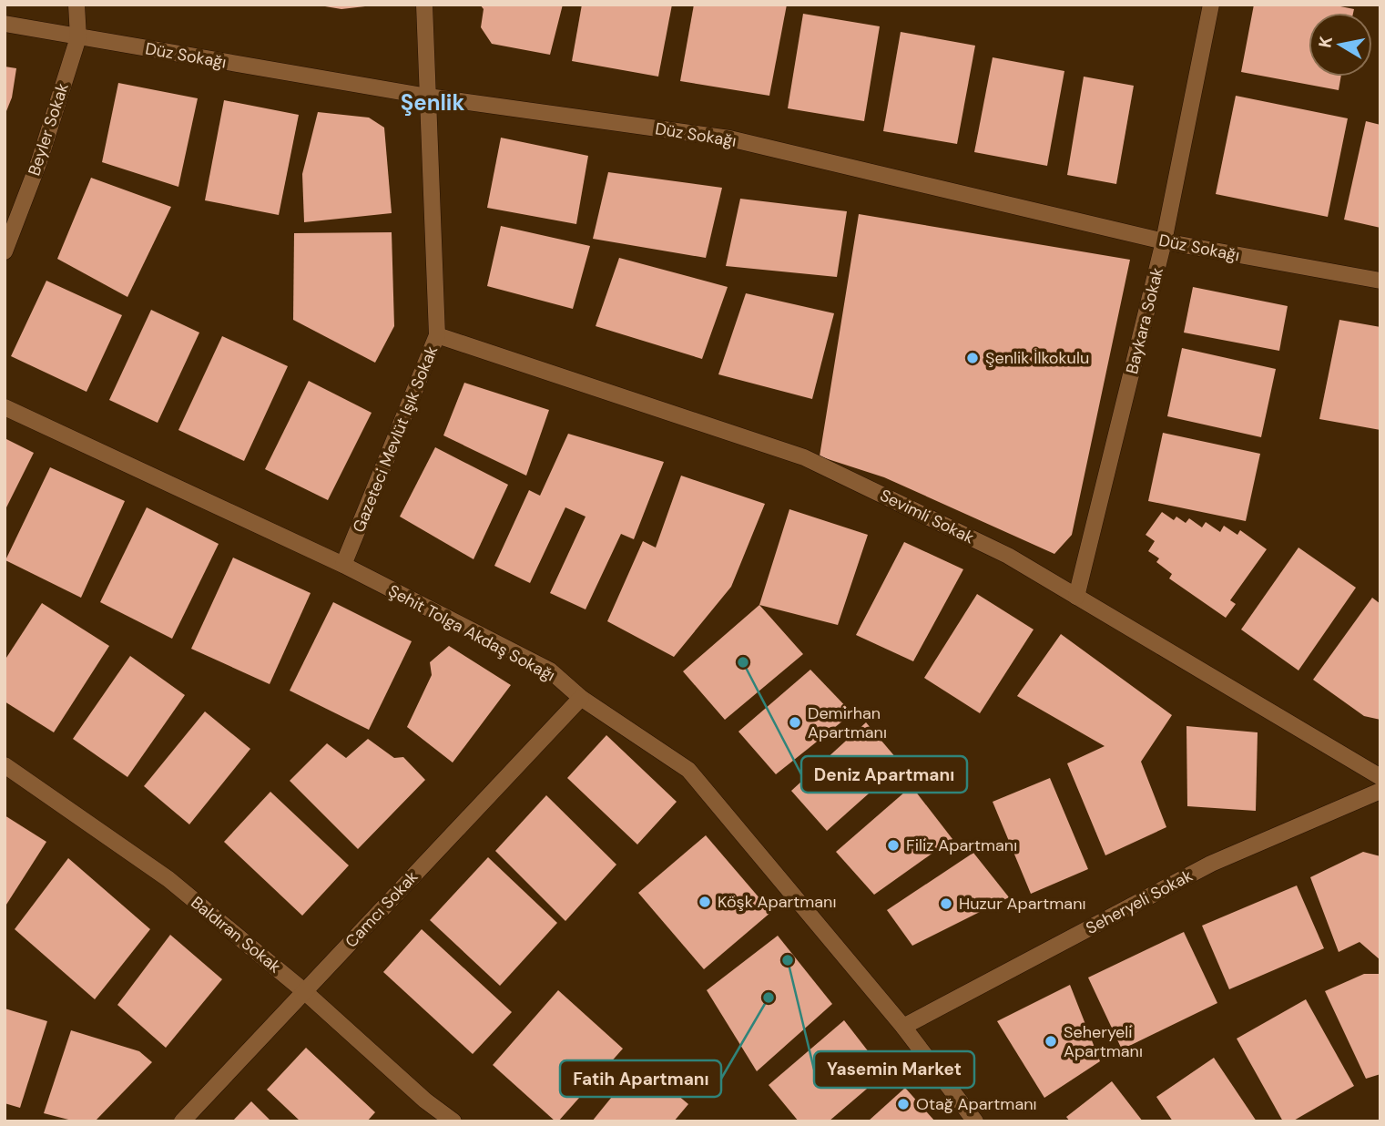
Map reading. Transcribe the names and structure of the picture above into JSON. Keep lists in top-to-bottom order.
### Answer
{
  "streets": {
    "street": [
      "Düz Sokağı",
      "Beyler Sokak",
      "Baykara Sokak",
      "Gazeteci Mevlüt Işık Sokak",
      "Sevimli Sokak",
      "Şehit Tolga Akdaş Sokağı",
      "Seheryeli Sokak",
      "Camcı Sokak",
      "Baldıran Sokak"
    ]
  },
  "crossings": [
    ["Düz Sokağı", "Beyler Sokak"],
    ["Düz Sokağı", "Baykara Sokak"],
    ["Düz Sokağı", "Gazeteci Mevlüt Işık Sokak"],
    ["Baykara Sokak", "Sevimli Sokak"],
    ["Gazeteci Mevlüt Işık Sokak", "Sevimli Sokak"],
    ["Gazeteci Mevlüt Işık Sokak", "Şehit Tolga Akdaş Sokağı"],
    ["Şehit Tolga Akdaş Sokağı", "Seheryeli Sokak"],
    ["Şehit Tolga Akdaş Sokağı", "Camcı Sokak"],
    ["Camcı Sokak", "Baldıran Sokak"]
  ],
  "districts": ["Şenlik"],
  "places": [
    "Şenlik İlkokulu",
    "Deniz Apartmanı",
    "Demirhan Apartmanı",
    "Filiz Apartmanı",
    "Köşk Apartmanı",
    "Huzur Apartmanı",
    "Yasemin Market",
    "Fatih Apartmanı",
    "Seheryeli Apartmanı",
    "Otağ Apartmanı"
  ],
  "north": "left"
}
